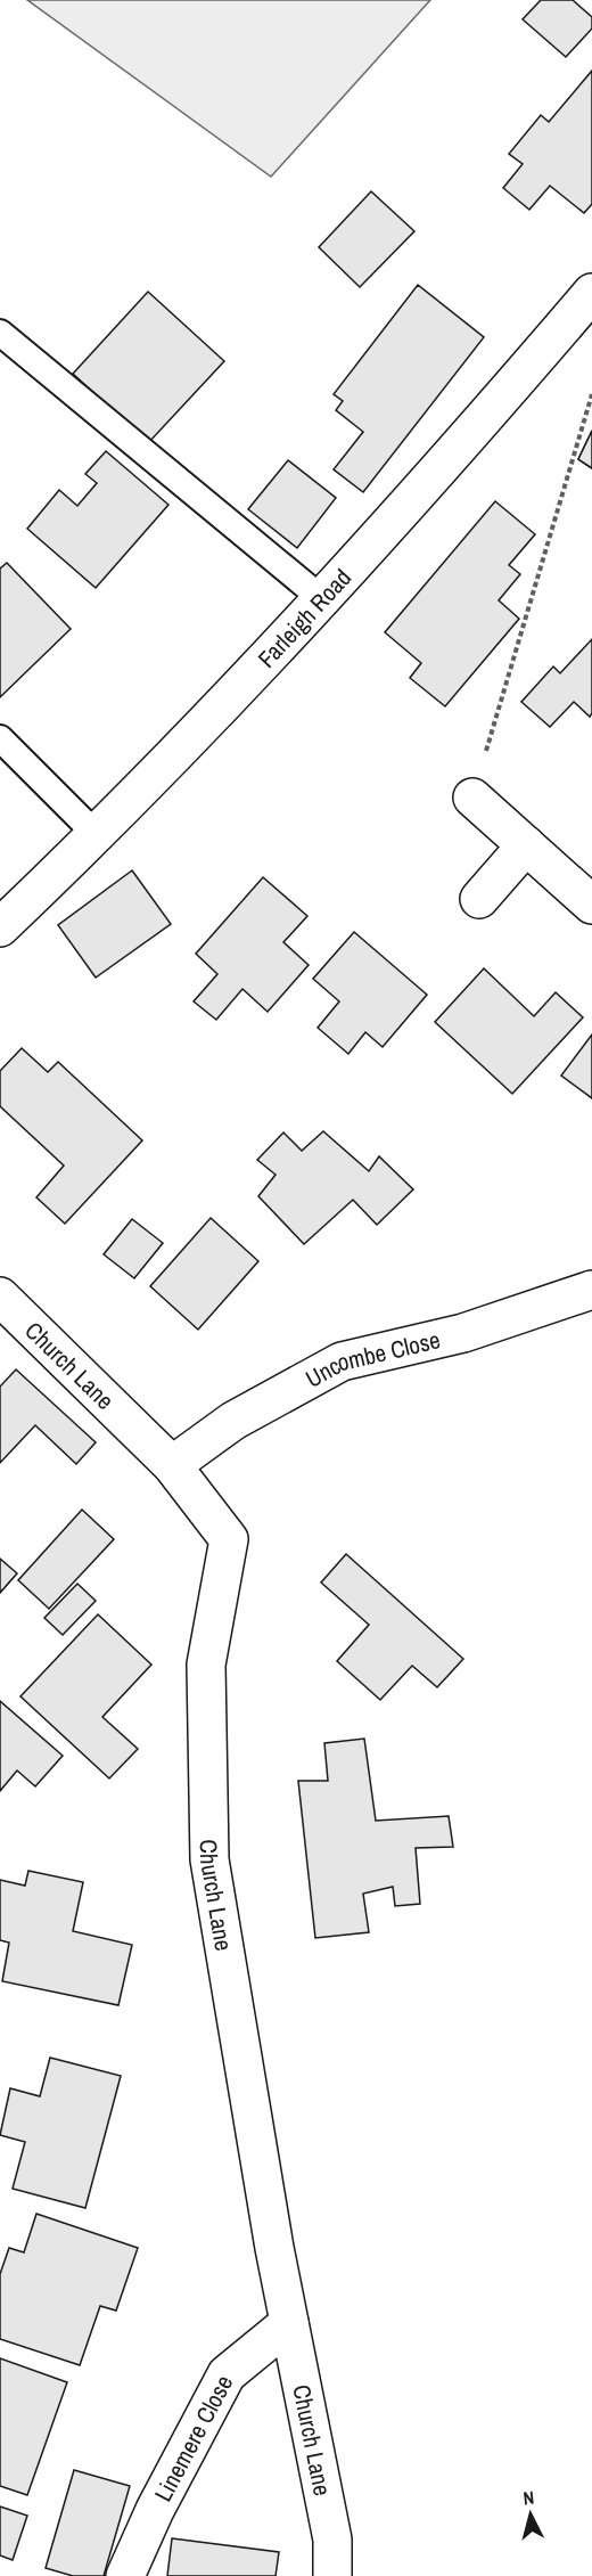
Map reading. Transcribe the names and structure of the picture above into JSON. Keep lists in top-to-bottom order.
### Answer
{
  "streets": {
    "street": [
      "Farleigh Road",
      "Uncombe Close",
      "Church Lane",
      "Linemere Close"
    ]
  },
  "crossings": [
    ["Uncombe Close", "Church Lane"],
    ["Church Lane", "Linemere Close"]
  ],
  "north": "top"
}
